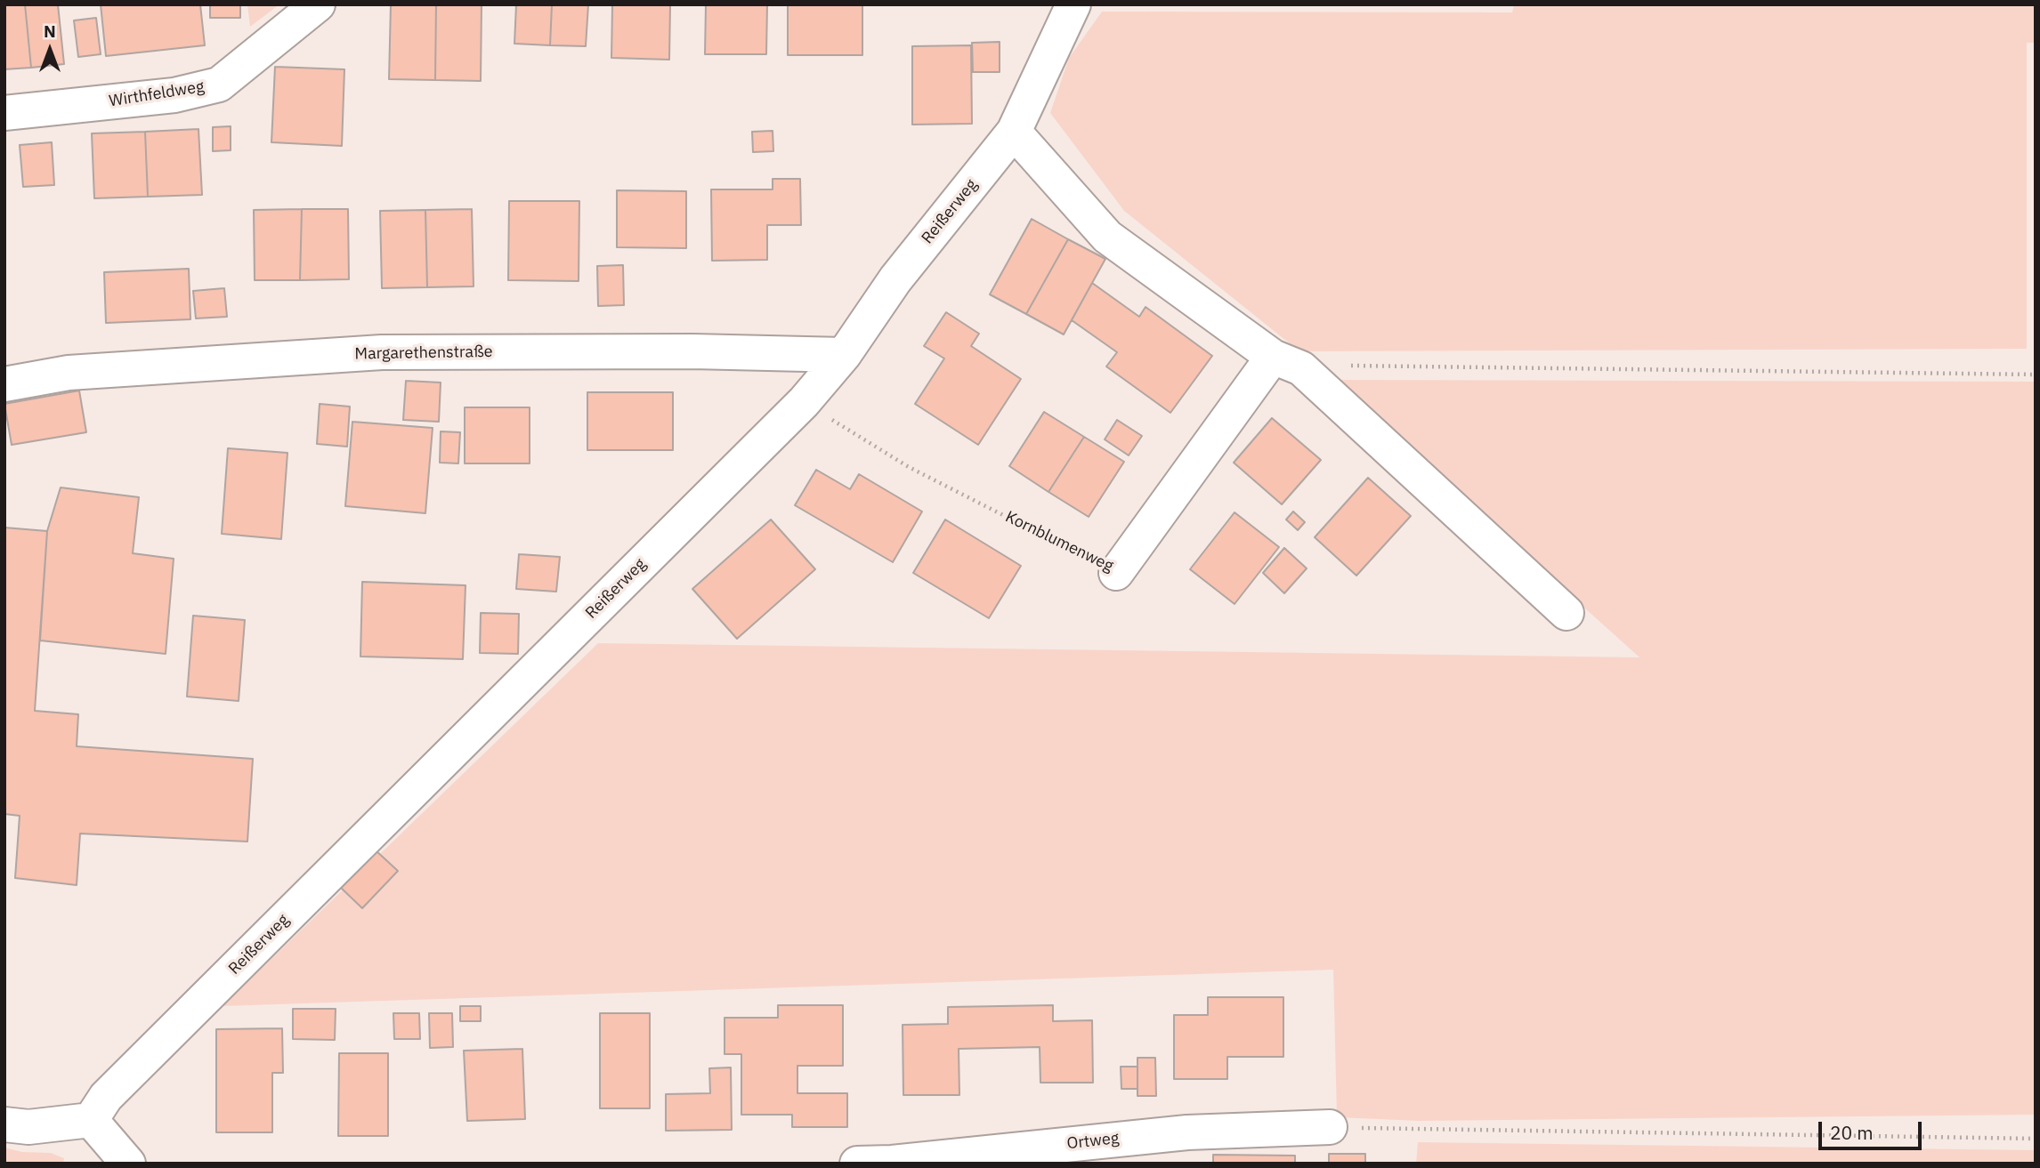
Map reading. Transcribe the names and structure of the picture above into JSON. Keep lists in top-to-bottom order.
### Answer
{
  "streets": {
    "street": [
      "Wirthfeldweg",
      "Reißerweg",
      "Margarethenstraße",
      "Kornblumenweg",
      "Ortweg"
    ]
  },
  "crossings": [
    ["Reißerweg", "Margarethenstraße"],
    ["Reißerweg", "Kornblumenweg"]
  ],
  "scale_bar": "20 m",
  "north": "top"
}
